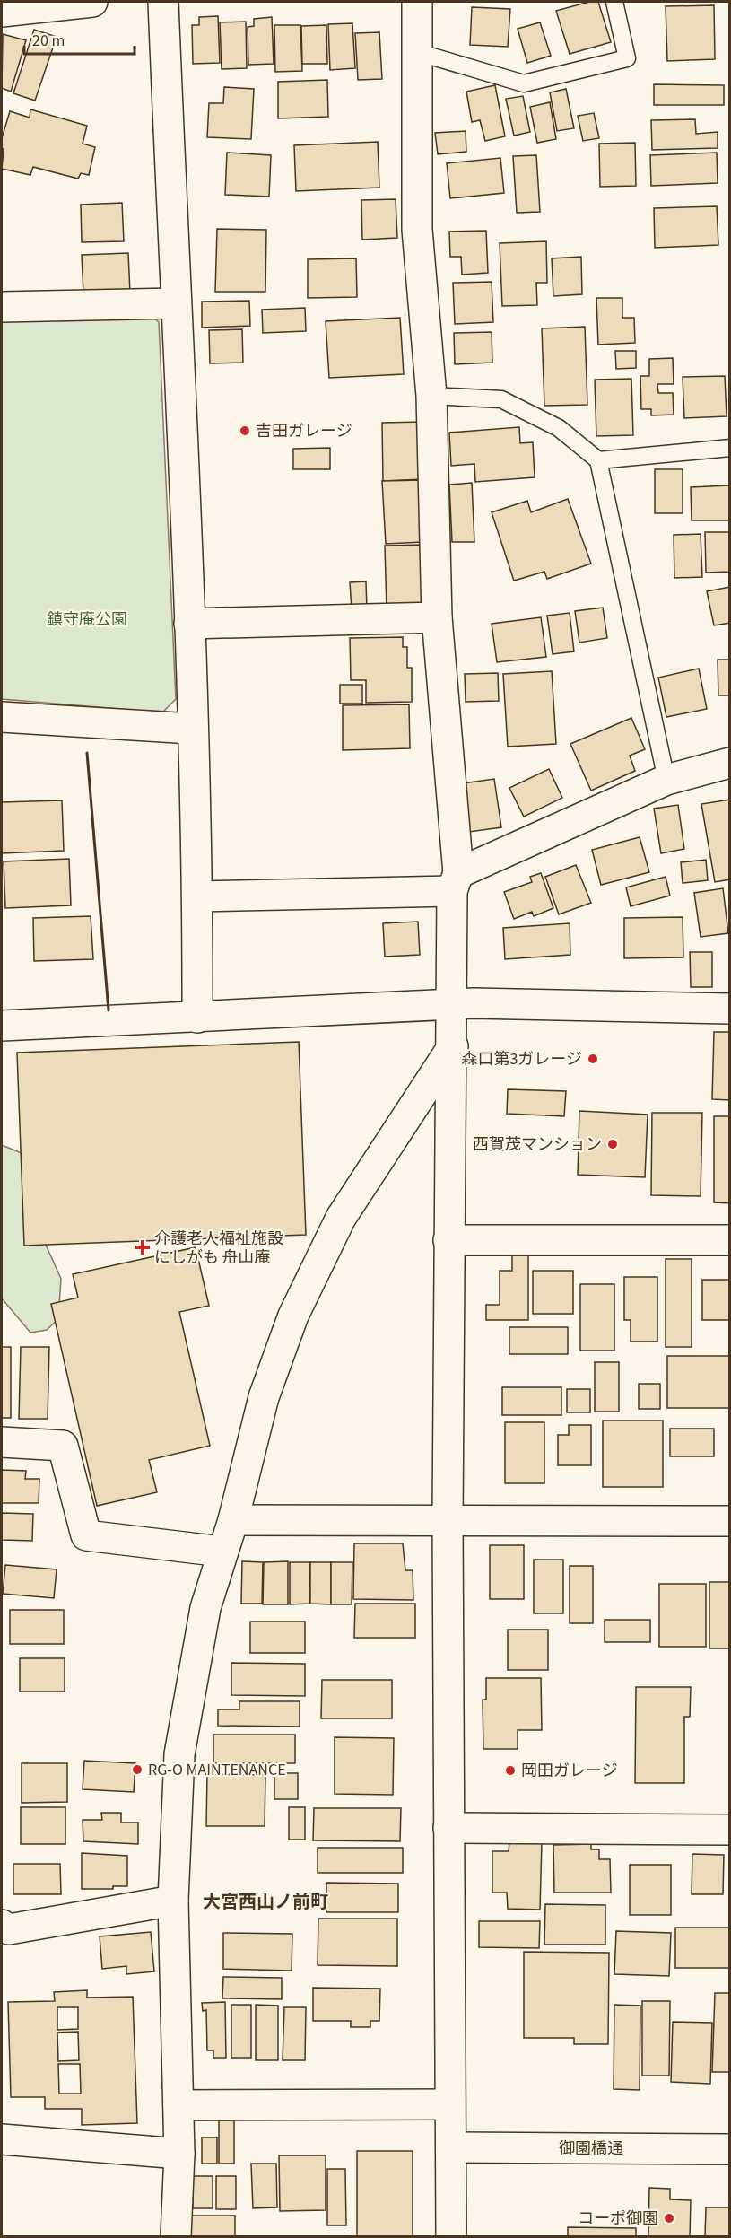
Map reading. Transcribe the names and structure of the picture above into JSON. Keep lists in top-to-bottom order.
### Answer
{
  "streets": {
    "street": ["御園橋通"]
  },
  "districts": ["大宮西山ノ前町"],
  "parks": ["鎮守庵公園"],
  "places": {
    "other": [
      "吉田ガレージ",
      "森口第3ガレージ",
      "西賀茂マンション",
      "RG-O MAINTENANCE",
      "岡田ガレージ",
      "コーポ御園"
    ],
    "health": ["介護老人福祉施設 にしがも 舟山庵"]
  },
  "scale_bar": "20 m"
}
